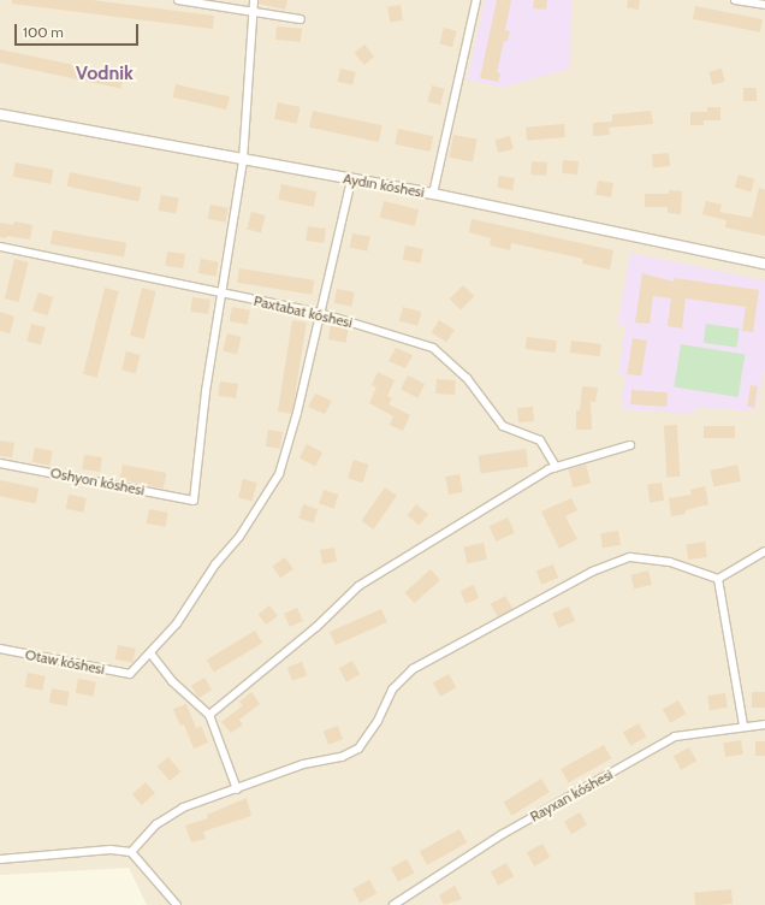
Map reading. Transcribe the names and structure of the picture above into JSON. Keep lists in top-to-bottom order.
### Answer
{
  "streets": {
    "street": [
      "Aydın kóshesi",
      "Paxtabat kóshesi",
      "Oshyon kóshesi",
      "Otaw kóshesi",
      "Rayxan kóshesi"
    ]
  },
  "crossings": [
    ["Paxtabat kóshesi", "Oshyon kóshesi"]
  ],
  "districts": ["Vodnik"],
  "scale_bar": "100 m"
}
